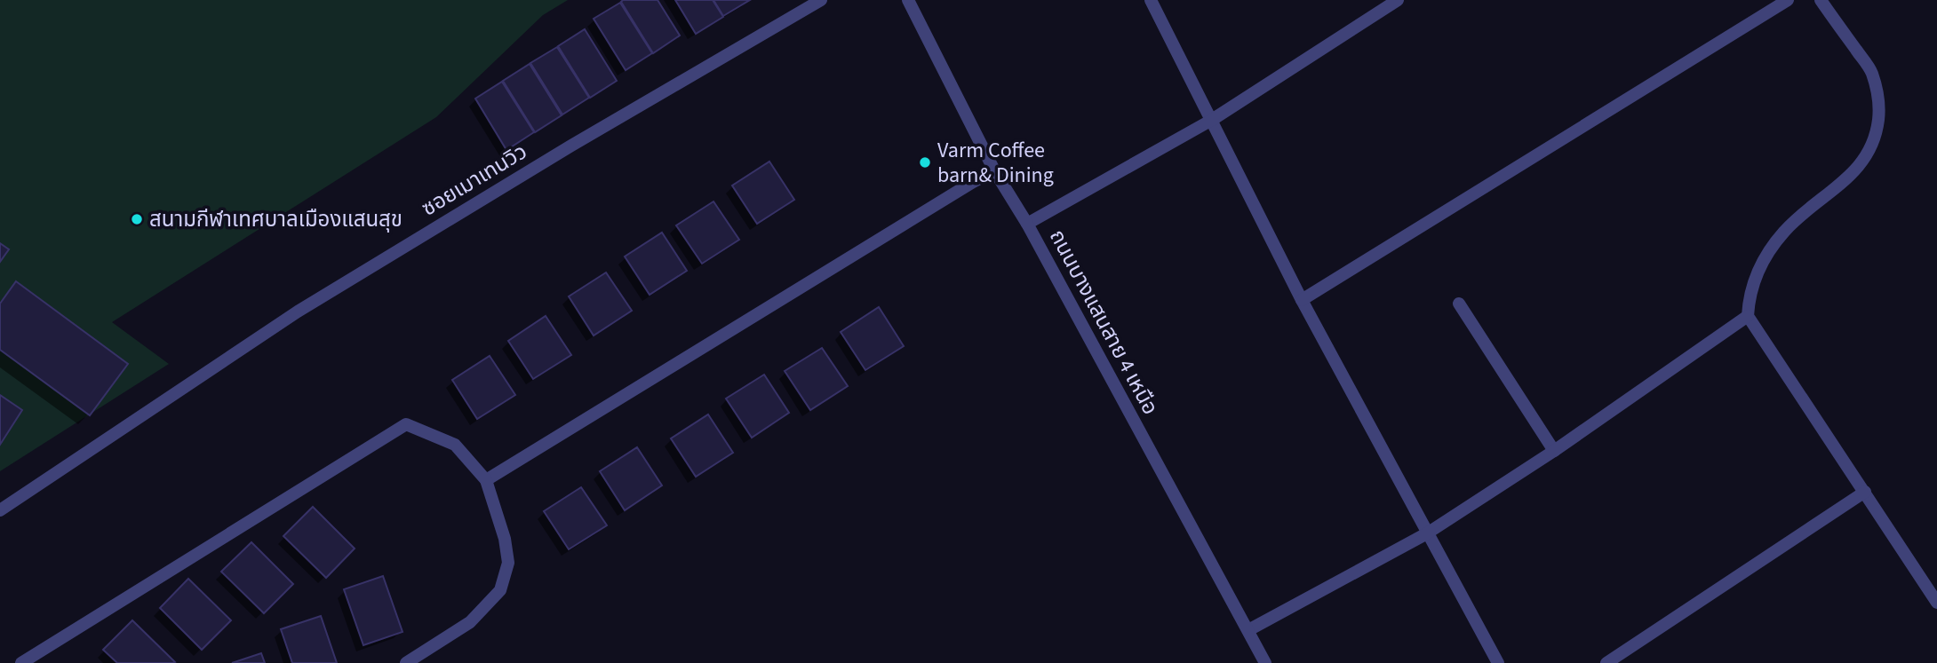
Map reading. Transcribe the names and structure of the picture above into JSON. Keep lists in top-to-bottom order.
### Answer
{
  "streets": {
    "street": ["ซอยเมาเทนวิว", "ถนนบางแสนสาย 4 เหนือ"]
  },
  "places": ["Varm Coffee barn& Dining", "สนามกีฬาเทศบาลเมืองแสนสุข"]
}
